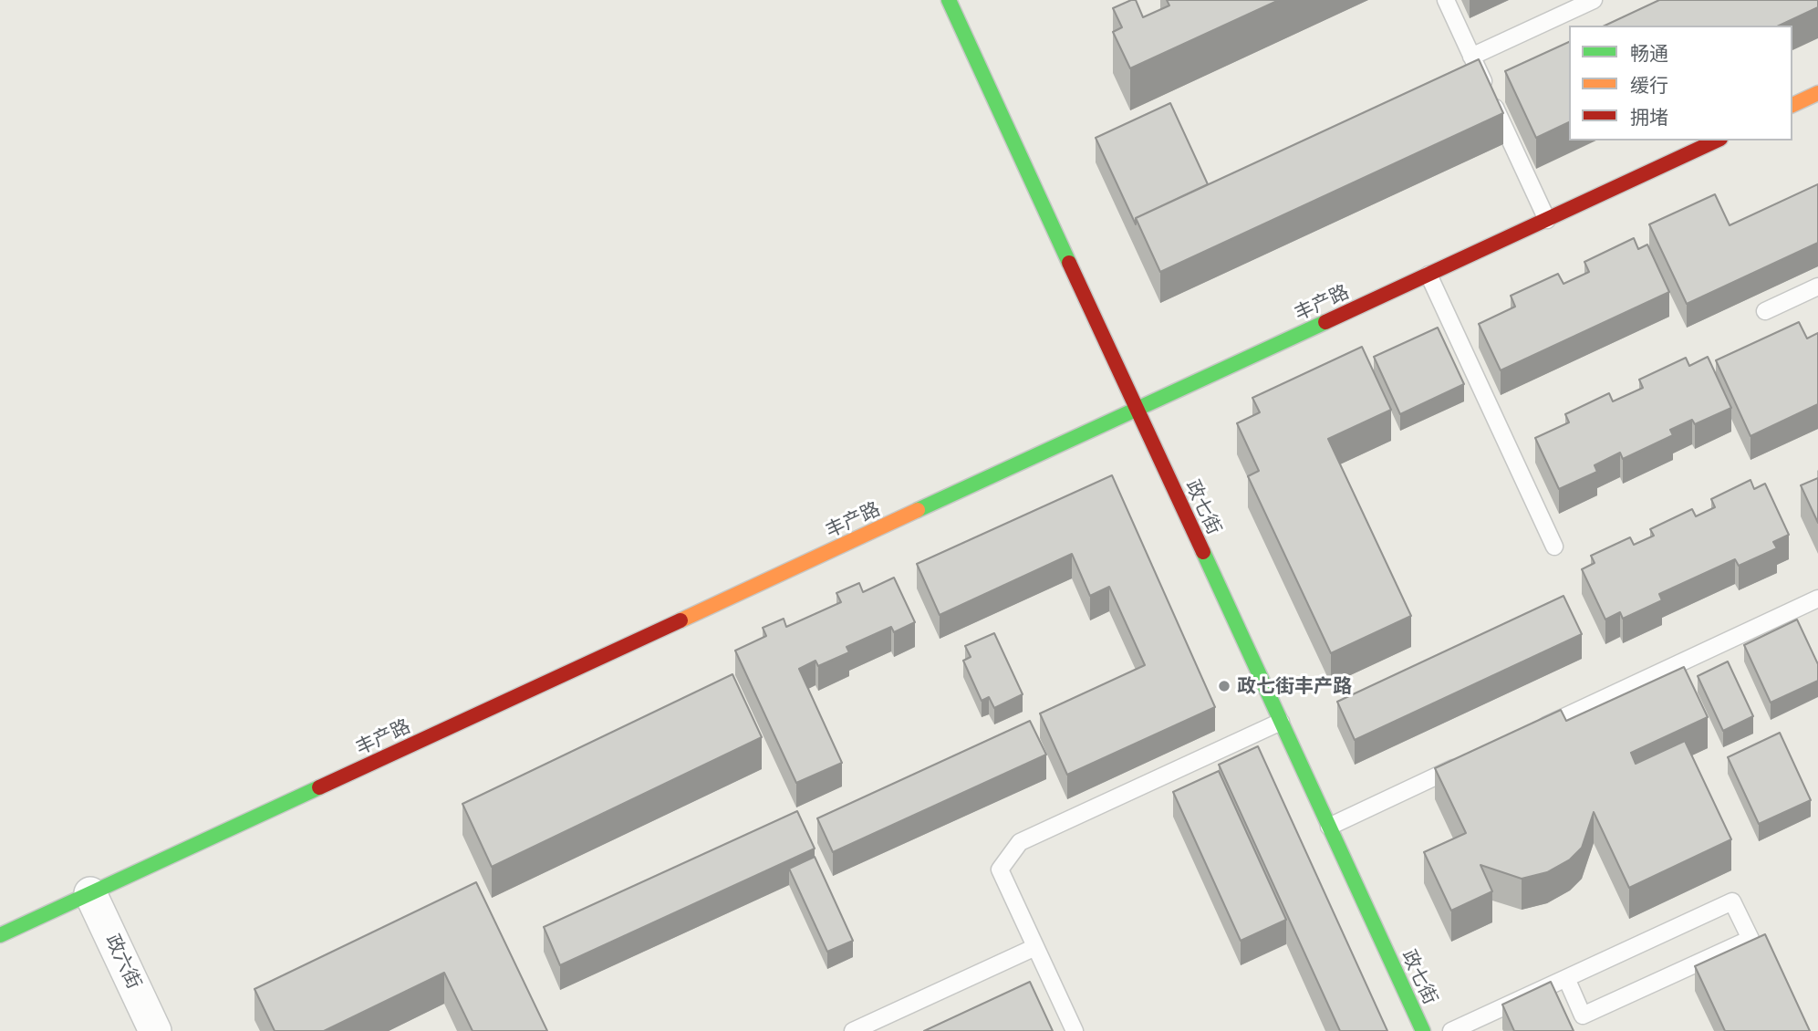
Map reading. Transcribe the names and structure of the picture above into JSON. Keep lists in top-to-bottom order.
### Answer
{
  "streets": {
    "street": ["丰产路", "政七街", "政六街"]
  },
  "crossings": [
    ["丰产路", "政七街"],
    ["丰产路", "政六街"]
  ],
  "places": ["政七街丰产路"],
  "legend": ["畅通", "缓行", "拥堵"]
}
